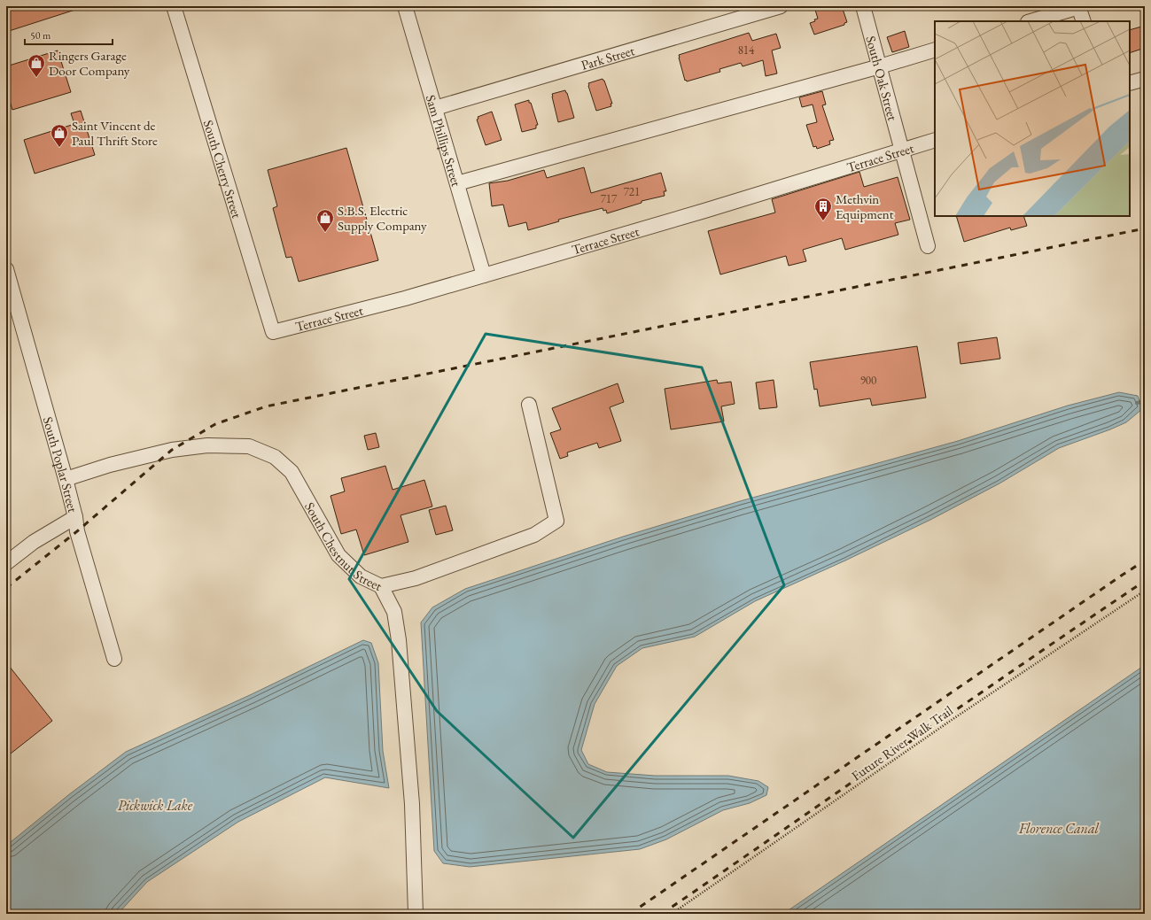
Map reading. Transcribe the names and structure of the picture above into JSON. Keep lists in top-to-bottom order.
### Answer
{
  "streets": {
    "street": [
      "Park Street",
      "South Oak Street",
      "Sam Phillips Street",
      "Terrace Street",
      "South Cherry Street",
      "South Poplar Street",
      "South Chestnut Street"
    ],
    "path": ["Future River Walk Trail"]
  },
  "crossings": [
    ["Park Street", "Sam Phillips Street"],
    ["South Oak Street", "Terrace Street"],
    ["Sam Phillips Street", "Terrace Street"],
    ["Terrace Street", "South Cherry Street"],
    ["South Poplar Street", "South Chestnut Street"]
  ],
  "water": ["Pickwick Lake", "Florence Canal"],
  "places": {
    "shop": ["Ringers Garage Door Company", "Saint Vincent de Paul Thrift Store", "S.B.S. Electric Supply Company"],
    "building": ["Methvin Equipment"]
  },
  "house_numbers": [
    "814",
    "721",
    "717",
    "900"
  ],
  "scale_bar": "50 m"
}
